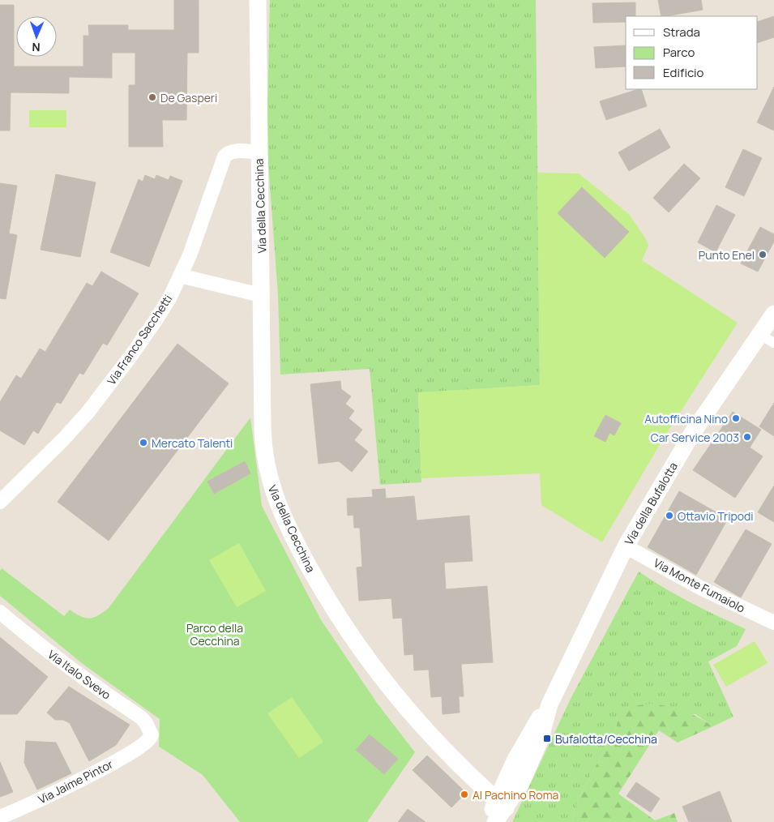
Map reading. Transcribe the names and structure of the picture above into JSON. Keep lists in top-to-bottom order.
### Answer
{
  "streets": {
    "street": [
      "Via della Cecchina",
      "Via Franco Sacchetti",
      "Via della Bufalotta",
      "Via Monte Fumaiolo",
      "Via Italo Svevo",
      "Via Jaime Pintor"
    ]
  },
  "crossings": [
    ["Via della Cecchina", "Via Franco Sacchetti"],
    ["Via della Cecchina", "Via della Bufalotta"],
    ["Via della Bufalotta", "Via Monte Fumaiolo"],
    ["Via Italo Svevo", "Via Jaime Pintor"]
  ],
  "parks": ["Parco della Cecchina"],
  "places": {
    "other": [
      "De Gasperi",
      "Punto Enel",
      "Autofficina Nino",
      "Car Service 2003",
      "Mercato Talenti",
      "Ottavio Tripodi",
      "Al Pachino Roma"
    ],
    "transit": ["Bufalotta/Cecchina"]
  },
  "legend": ["Strada", "Parco", "Edificio"],
  "north": "bottom"
}
